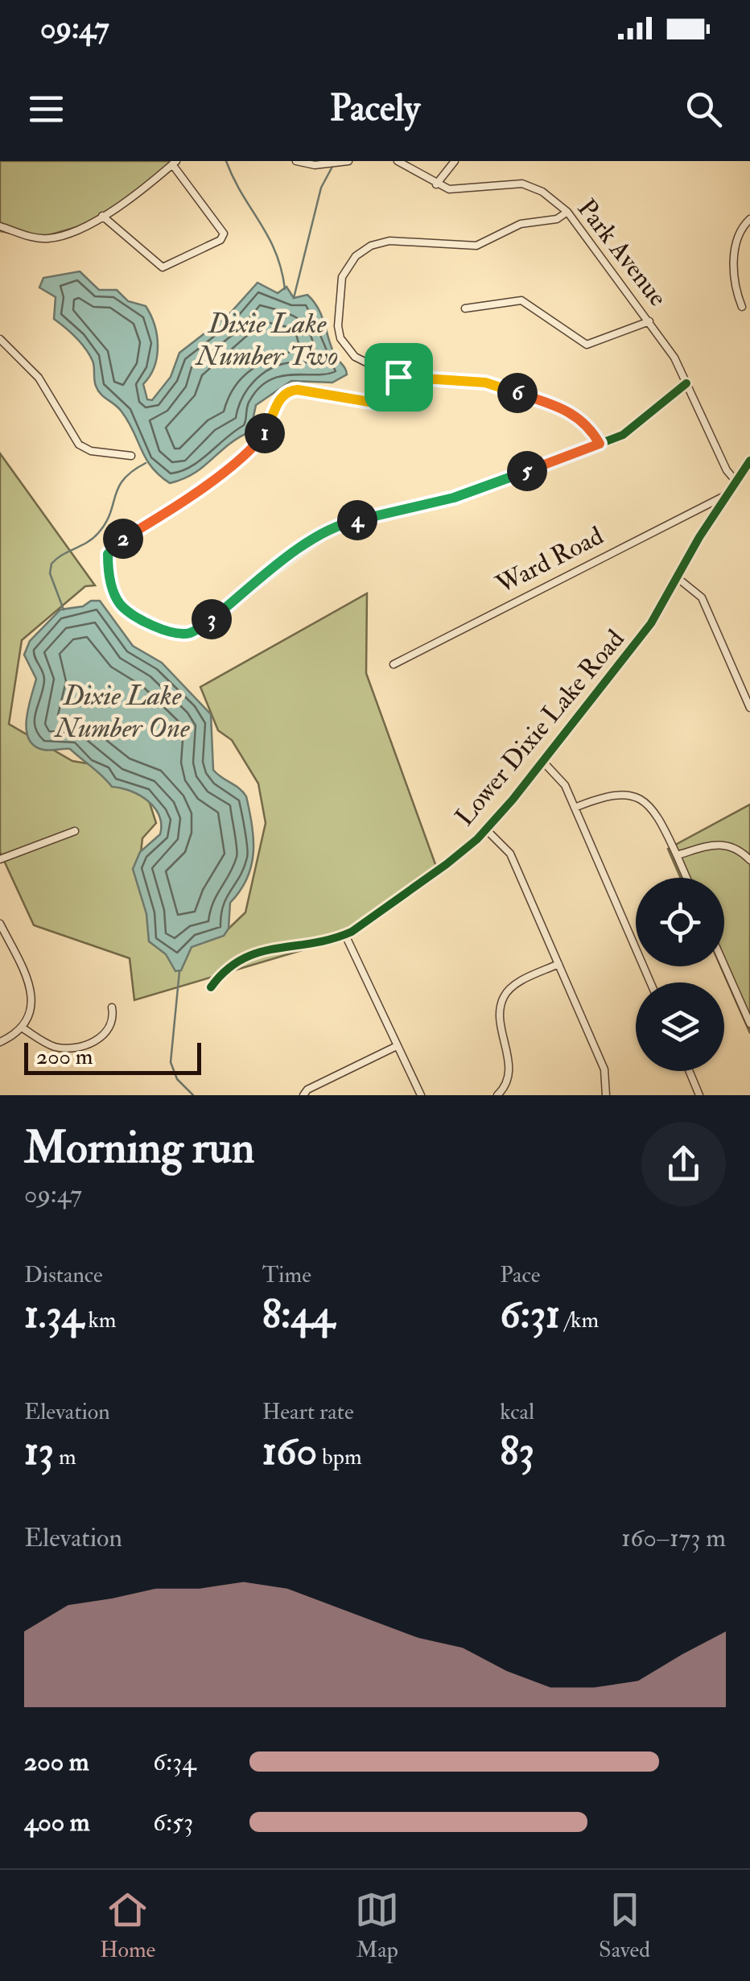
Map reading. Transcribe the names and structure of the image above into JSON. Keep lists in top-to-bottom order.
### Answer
{
  "streets": {
    "street": ["Park Avenue", "Ward Road", "Lower Dixie Lake Road"]
  },
  "crossings": [
    ["Park Avenue", "Lower Dixie Lake Road"],
    ["Ward Road", "Lower Dixie Lake Road"]
  ],
  "water": ["Dixie Lake Number Two", "Dixie Lake Number One"],
  "scale_bar": "200 m",
  "page": {
    "status": "09:47",
    "header": "Pacely",
    "pins": [
      "6",
      "1",
      "5",
      "4",
      "2",
      "3"
    ],
    "scale": "200 m",
    "heading": ["Morning run", "09:47"],
    "stats": [
      ["Distance", "1.34 km"],
      ["Time", "8:44"],
      ["Pace", "6:31 /km"],
      ["Elevation", "13 m"],
      ["Heart rate", "160 bpm"],
      ["kcal", "83"]
    ],
    "chart": ["Elevation", "160–173 m"],
    "list": [
      {
        "name": "200 m",
        "note": "6:34"
      },
      {
        "name": "400 m",
        "note": "6:53"
      }
    ],
    "tabs": ["Home", "Map", "Saved"]
  }
}
